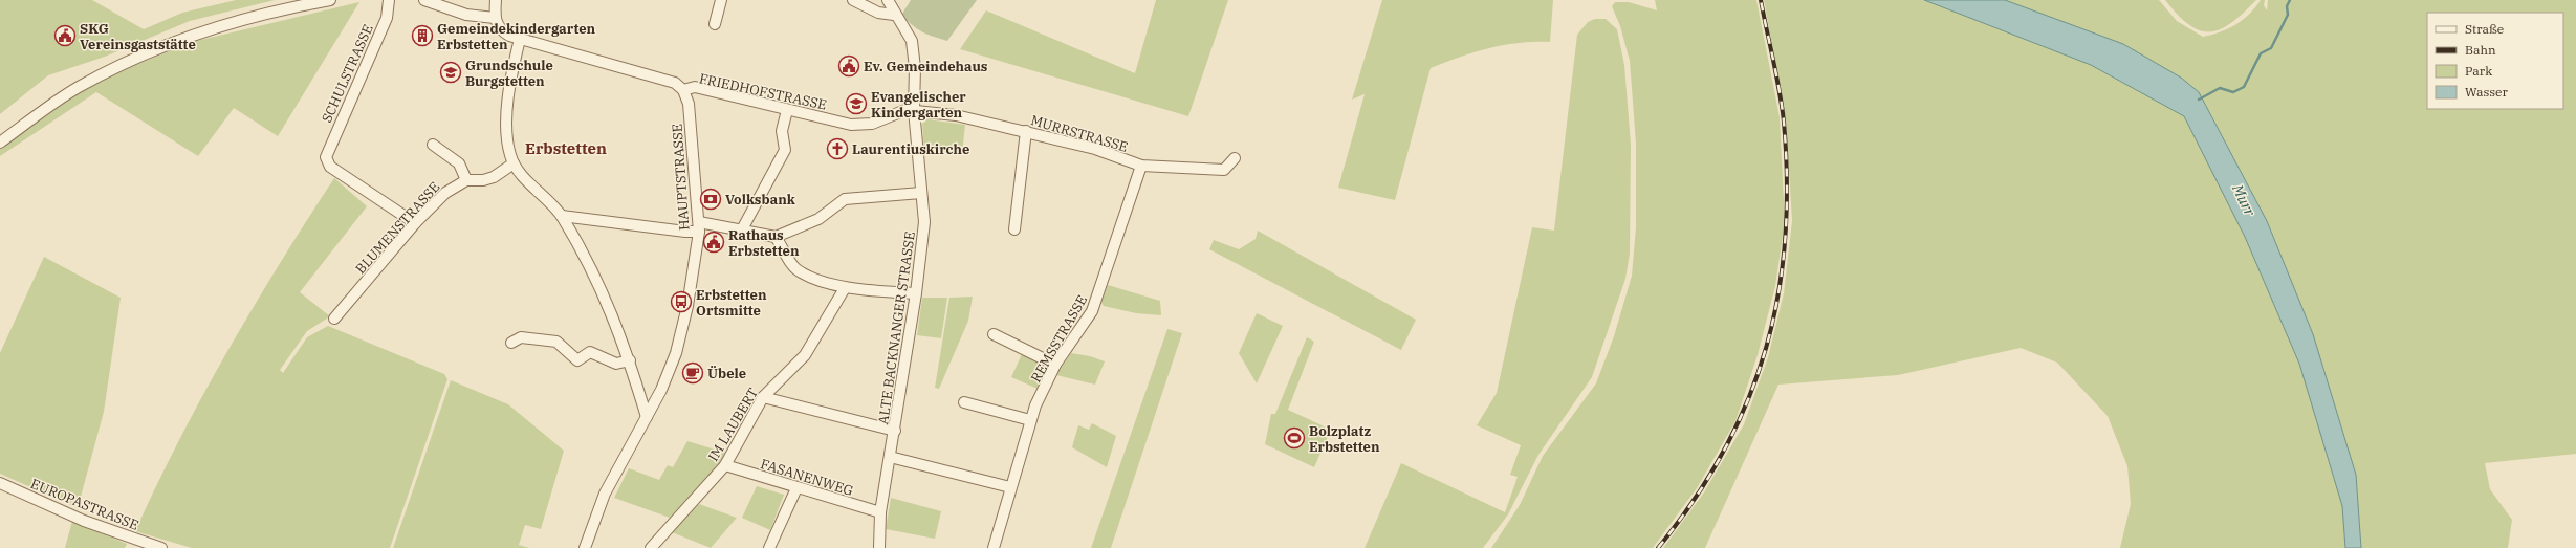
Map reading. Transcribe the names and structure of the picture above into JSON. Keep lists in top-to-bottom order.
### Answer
{
  "streets": {
    "street": [
      "SCHULSTRASSE",
      "FRIEDHOFSTRASSE",
      "MURRSTRASSE",
      "HAUPTSTRASSE",
      "BLUMENSTRASSE",
      "ALTE BACKNANGER STRASSE",
      "REMSSTRASSE",
      "IM LAUBERT",
      "FASANENWEG",
      "EUROPASTRASSE"
    ]
  },
  "crossings": [
    ["SCHULSTRASSE", "BLUMENSTRASSE"],
    ["FRIEDHOFSTRASSE", "MURRSTRASSE"],
    ["FRIEDHOFSTRASSE", "HAUPTSTRASSE"],
    ["FRIEDHOFSTRASSE", "ALTE BACKNANGER STRASSE"],
    ["MURRSTRASSE", "ALTE BACKNANGER STRASSE"],
    ["MURRSTRASSE", "REMSSTRASSE"],
    ["ALTE BACKNANGER STRASSE", "FASANENWEG"],
    ["IM LAUBERT", "FASANENWEG"]
  ],
  "districts": ["Erbstetten"],
  "water": ["Murr"],
  "places": {
    "public building": ["SKG Vereinsgaststätte", "Ev. Gemeindehaus", "Rathaus Erbstetten"],
    "building": ["Gemeindekindergarten Erbstetten"],
    "school or university": ["Grundschule Burgstetten", "Evangelischer Kindergarten"],
    "church": ["Laurentiuskirche"],
    "bank": ["Volksbank"],
    "bus stop": ["Erbstetten Ortsmitte"],
    "cafe": ["Übele"],
    "sports": ["Bolzplatz Erbstetten"]
  },
  "legend": [
    "Straße",
    "Bahn",
    "Park",
    "Wasser"
  ]
}
